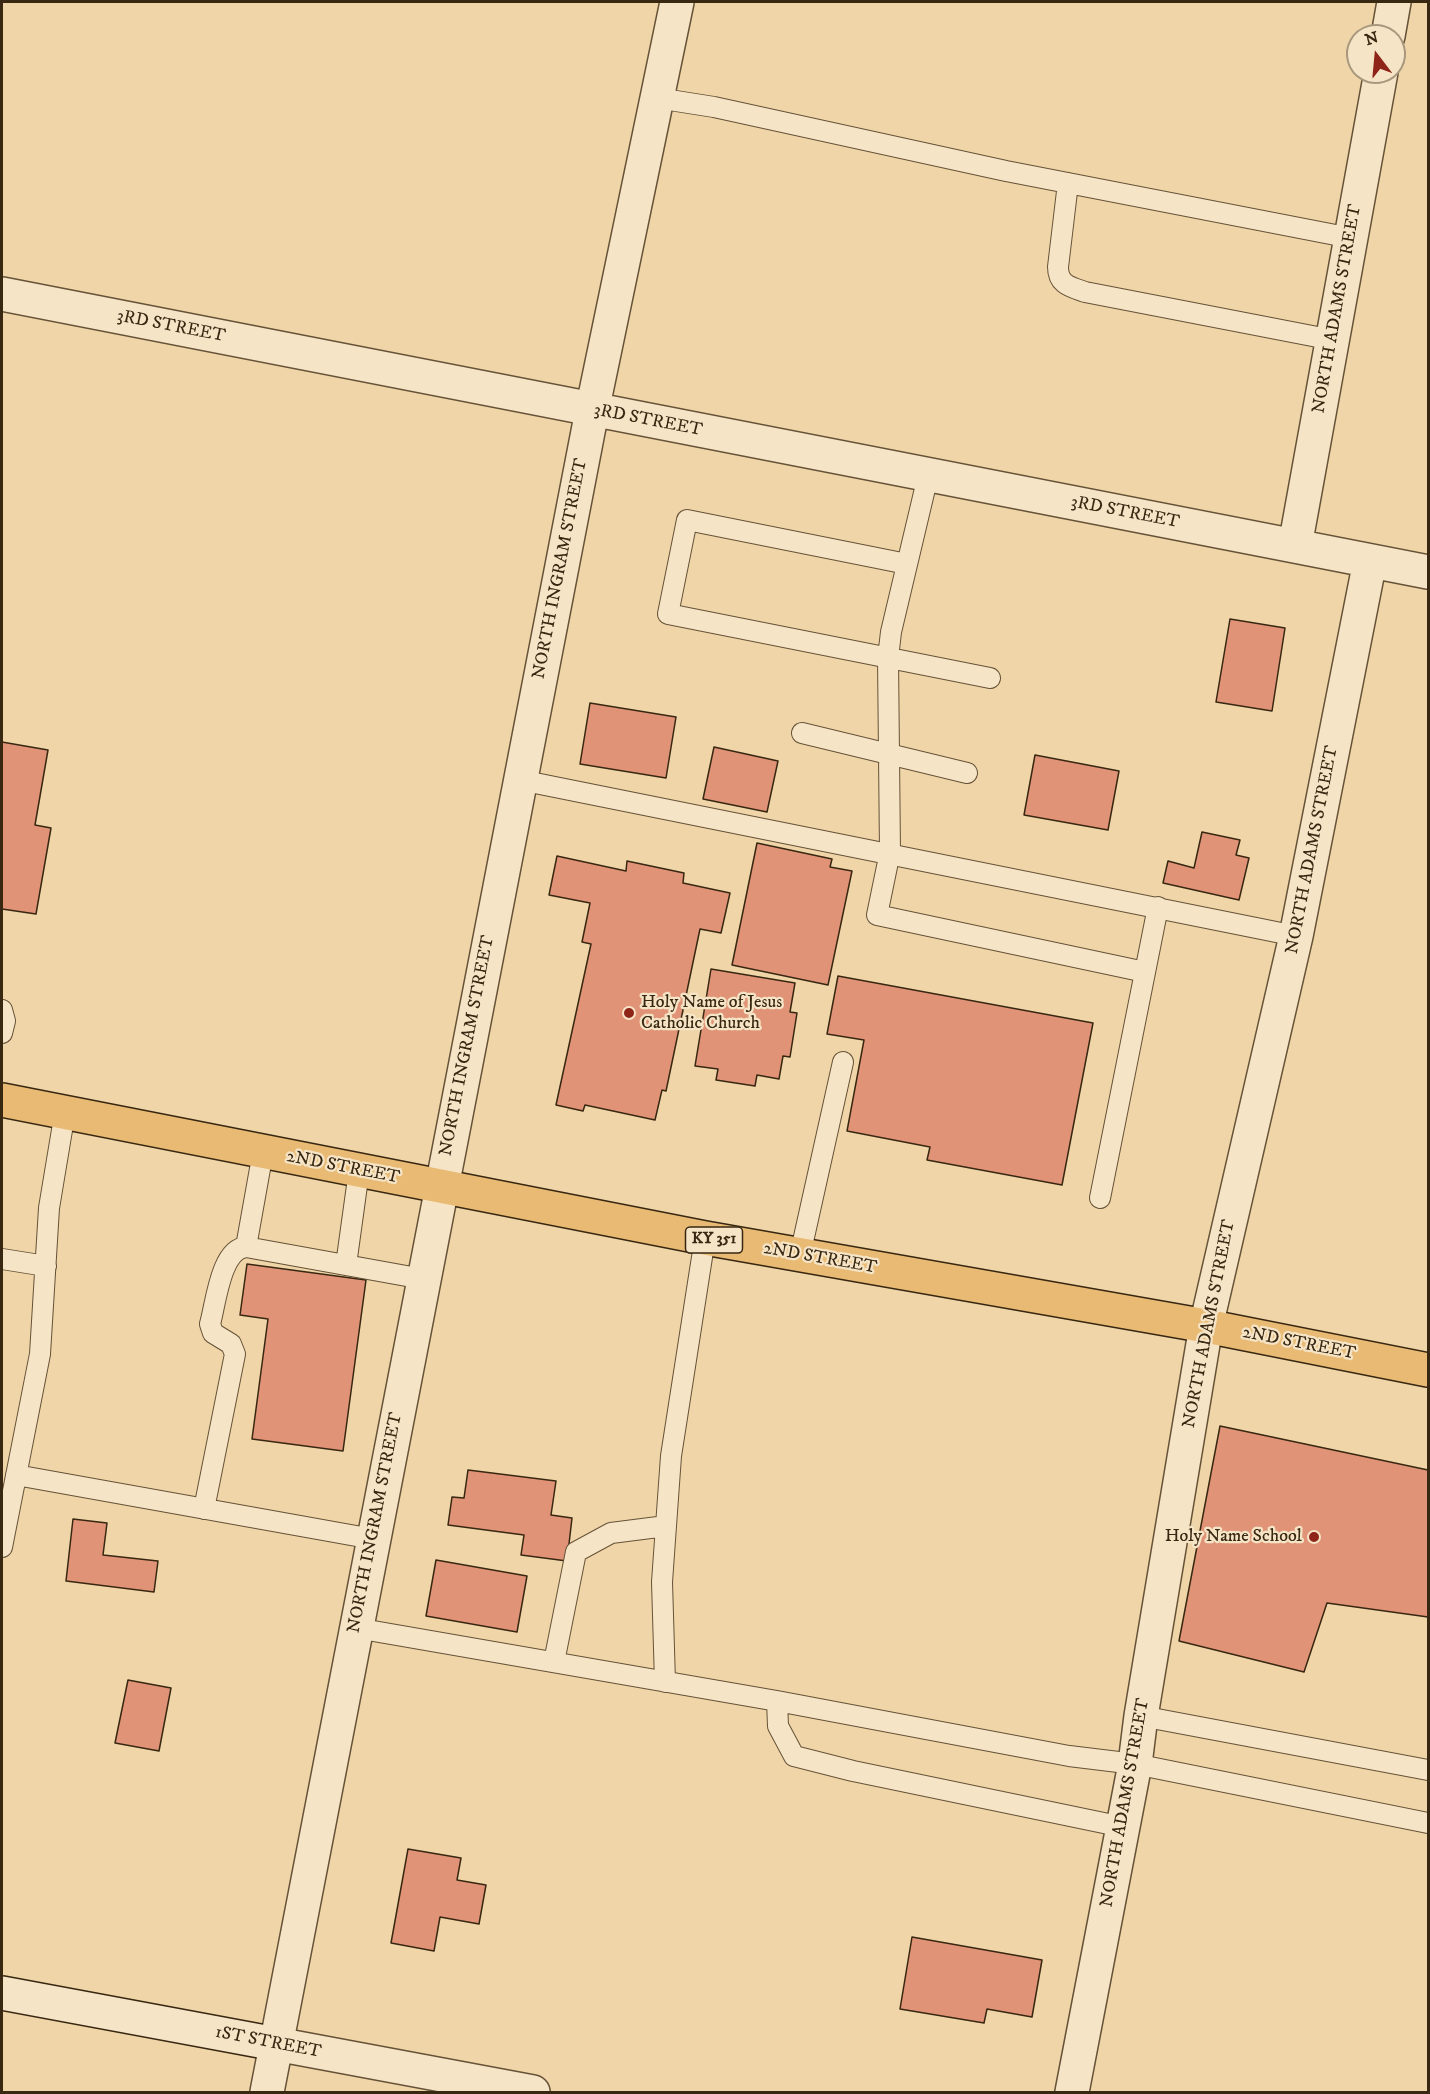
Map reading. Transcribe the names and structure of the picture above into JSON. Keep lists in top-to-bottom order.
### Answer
{
  "streets": {
    "main road": ["2ND STREET", "KY 351"],
    "street": [
      "NORTH ADAMS STREET",
      "3RD STREET",
      "NORTH INGRAM STREET",
      "1ST STREET"
    ]
  },
  "crossings": [
    ["NORTH ADAMS STREET", "3RD STREET"],
    ["NORTH ADAMS STREET", "2ND STREET"],
    ["3RD STREET", "NORTH INGRAM STREET"],
    ["NORTH INGRAM STREET", "2ND STREET"],
    ["NORTH INGRAM STREET", "1ST STREET"]
  ],
  "places": ["Holy Name of Jesus Catholic Church", "Holy Name School"],
  "north": "top"
}
